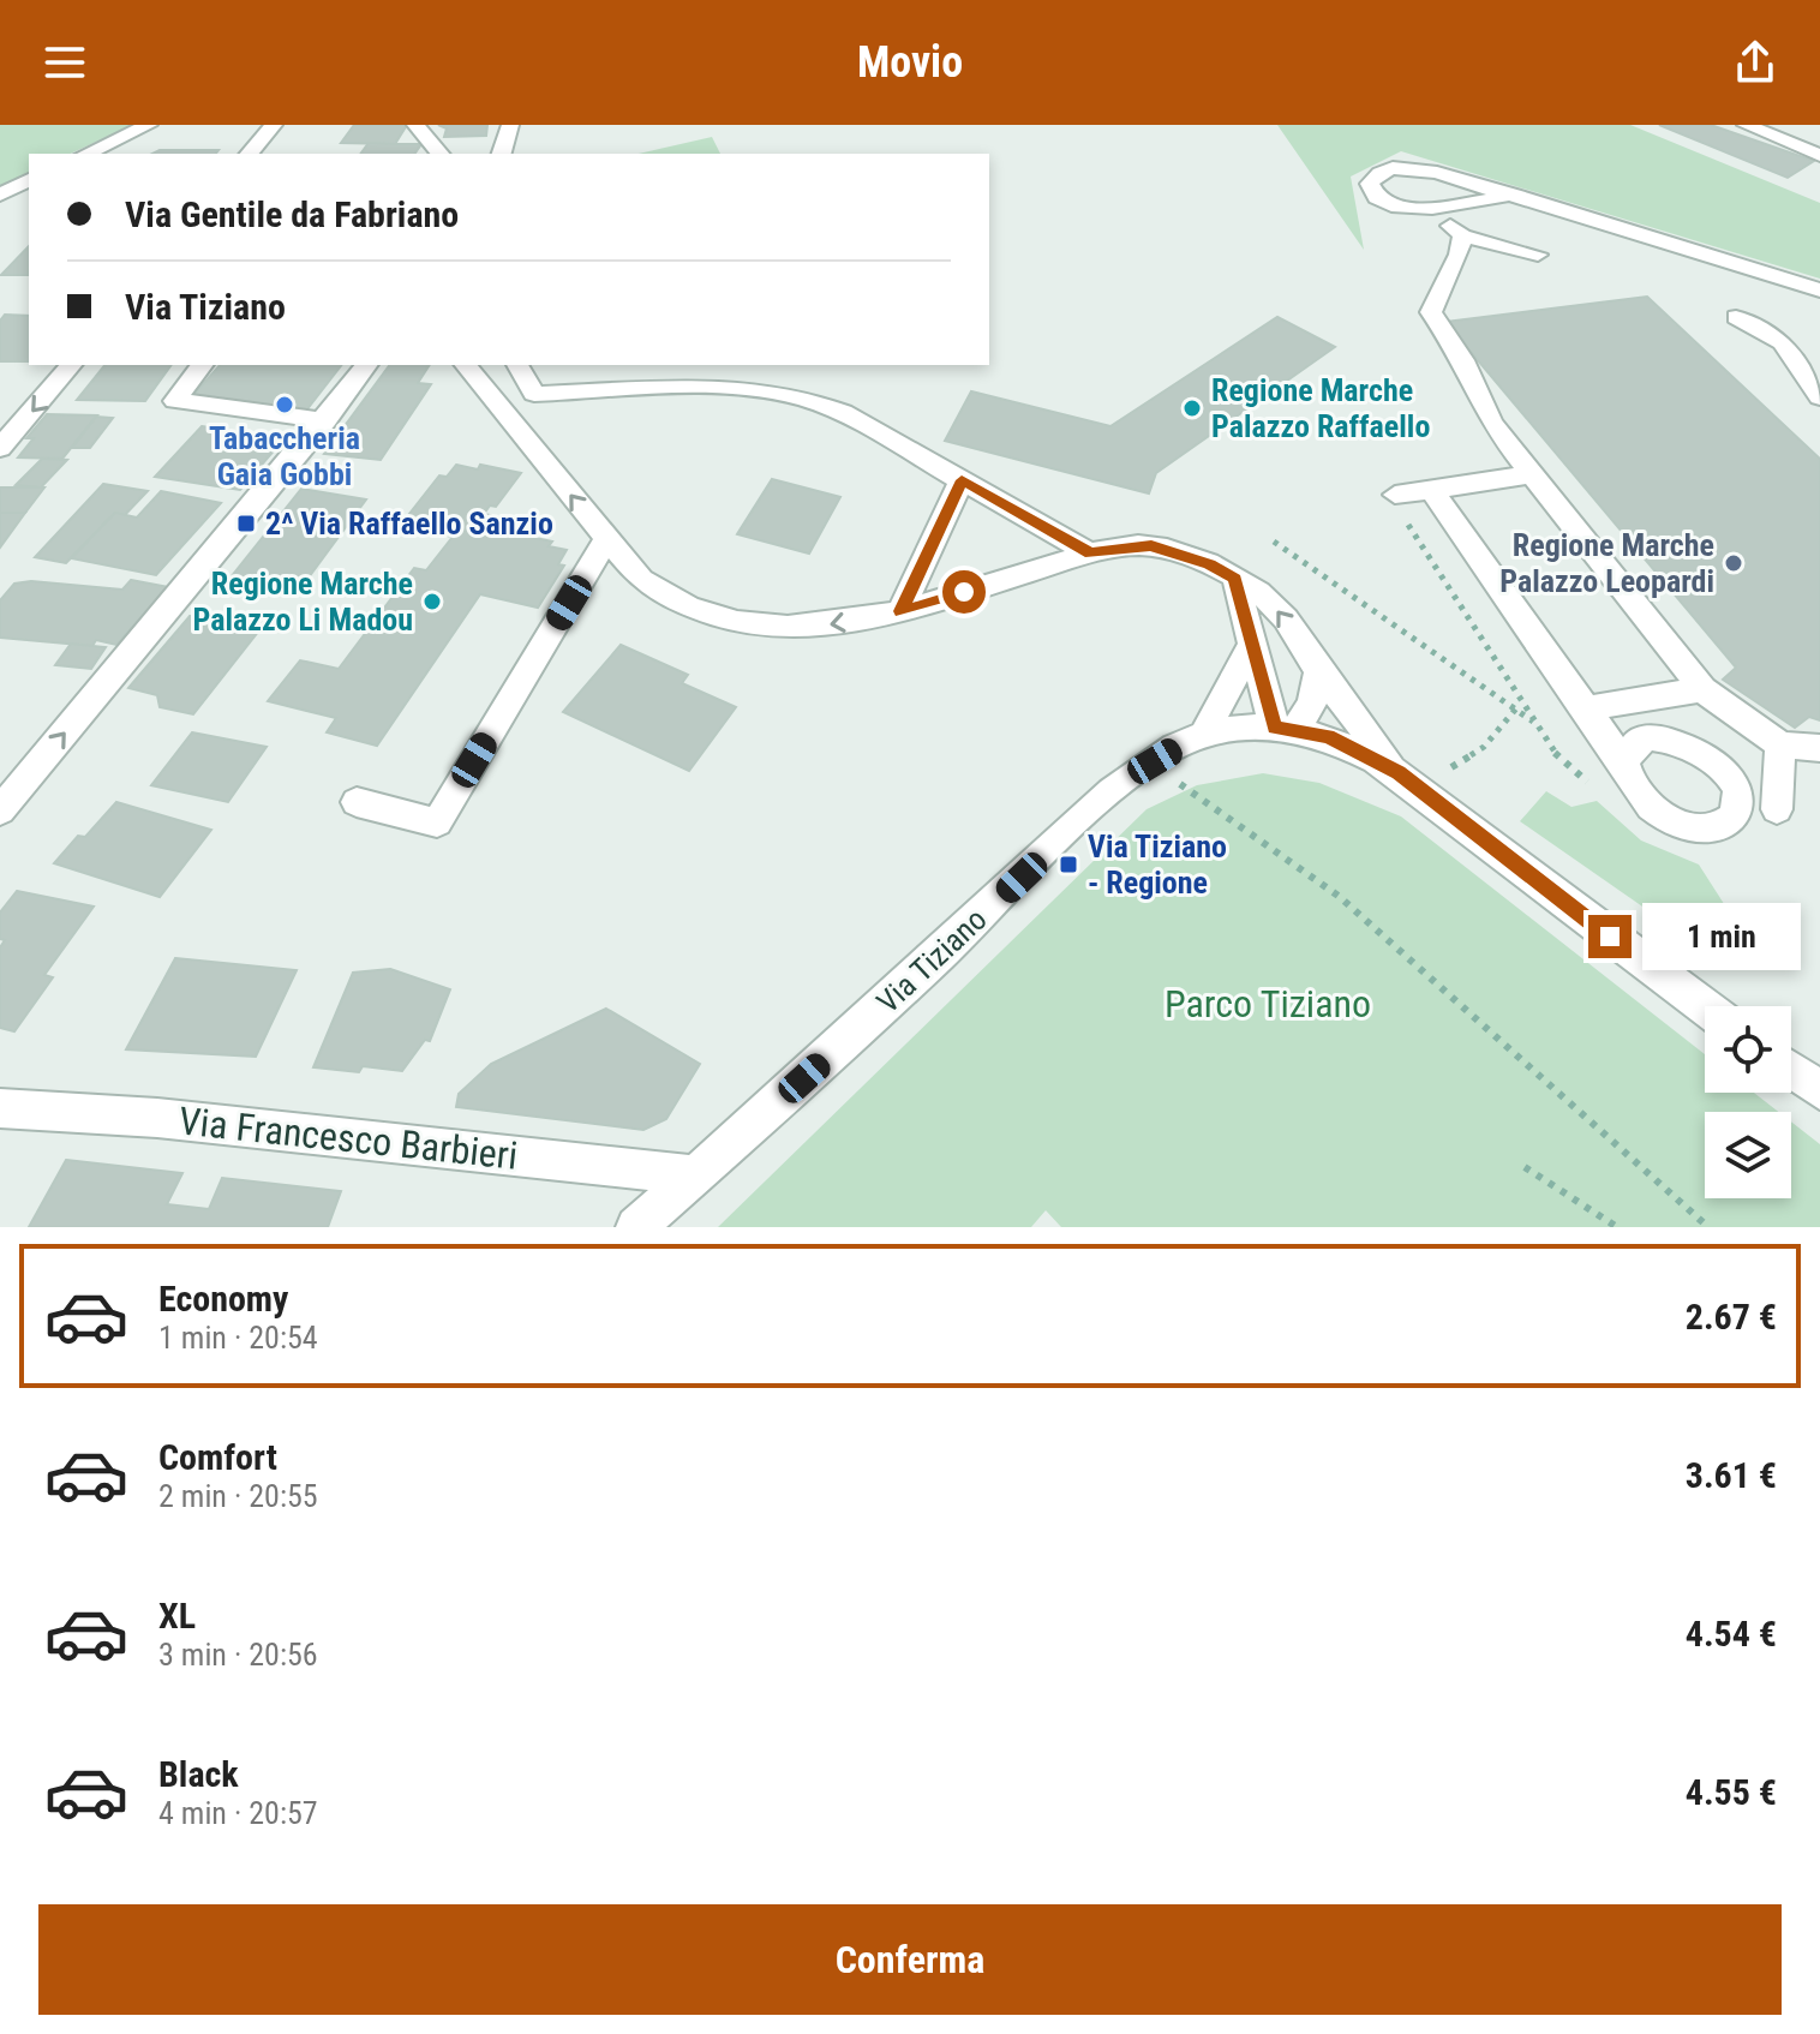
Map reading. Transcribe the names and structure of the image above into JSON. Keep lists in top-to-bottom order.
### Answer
{
  "streets": {
    "street": ["Via Tiziano", "Via Francesco Barbieri"]
  },
  "crossings": [
    ["Via Tiziano", "Via Francesco Barbieri"]
  ],
  "parks": ["Parco Tiziano"],
  "places": {
    "other": [
      "Tabaccheria Gaia Gobbi",
      "Regione Marche Palazzo Raffaello",
      "Regione Marche Palazzo Leopardi",
      "Regione Marche Palazzo Li Madou"
    ],
    "transit": ["2^ Via Raffaello Sanzio", "Via Tiziano - Regione"]
  },
  "page": {
    "header": "Movio",
    "banner": ["Via Gentile da Fabriano", "Via Tiziano"],
    "bubble": "1 min",
    "list": [
      {
        "name": "Economy",
        "note": "1 min · 20:54",
        "value": "2.67 €"
      },
      {
        "name": "Comfort",
        "note": "2 min · 20:55",
        "value": "3.61 €"
      },
      {
        "name": "XL",
        "note": "3 min · 20:56",
        "value": "4.54 €"
      },
      {
        "name": "Black",
        "note": "4 min · 20:57",
        "value": "4.55 €"
      }
    ],
    "buttons": "Conferma"
  }
}
